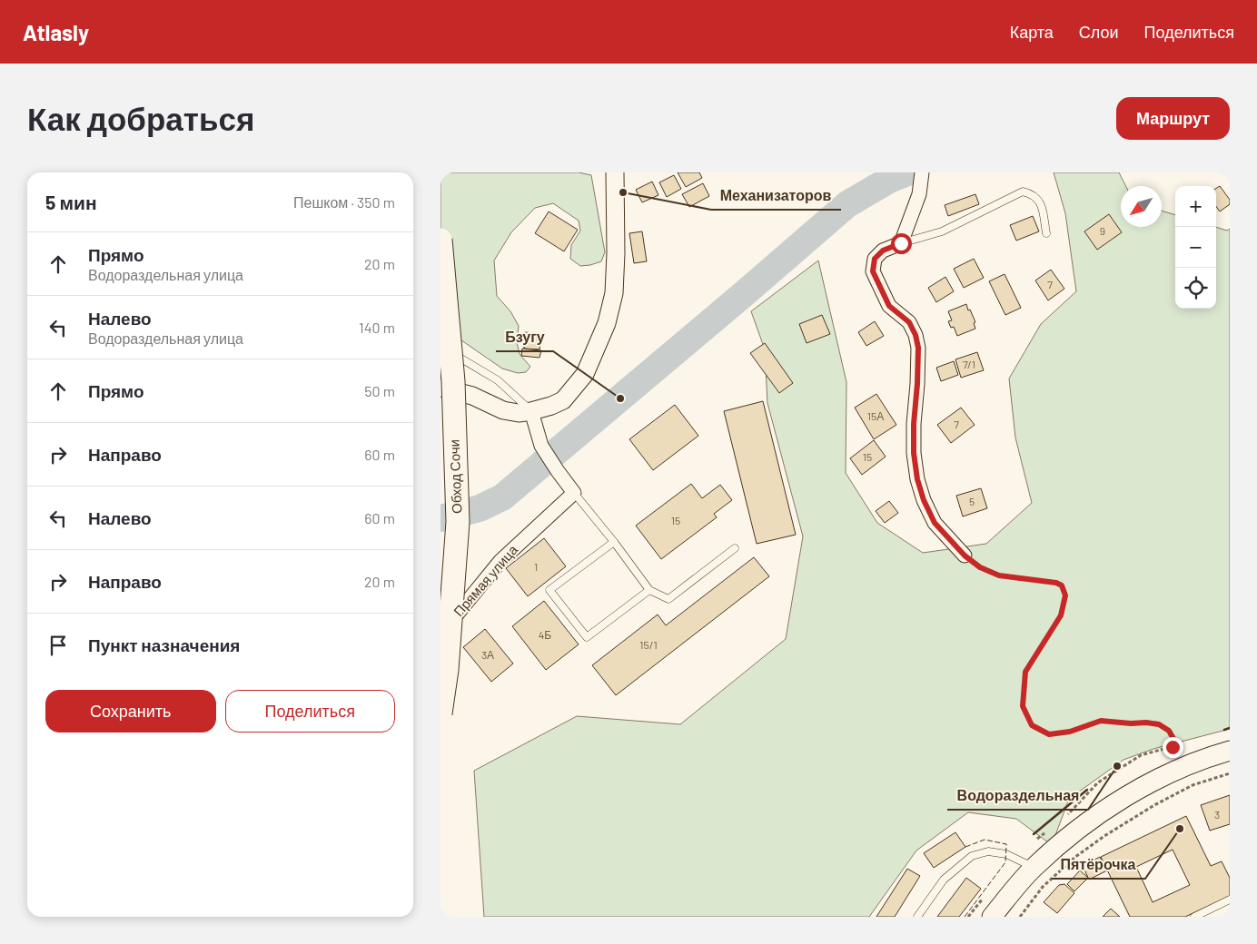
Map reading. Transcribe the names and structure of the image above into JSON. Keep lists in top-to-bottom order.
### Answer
{
  "streets": {
    "highway": ["Обход Сочи"],
    "street": ["Прямая улица"]
  },
  "places": [
    "Механизаторов",
    "Бзугу",
    "Водораздельная",
    "Пятёрочка"
  ],
  "house_numbers": [
    "9",
    "7",
    "7/1",
    "15А",
    "7",
    "15",
    "5",
    "15",
    "1",
    "4Б",
    "15/1",
    "3А",
    "3"
  ],
  "north": "bottom left",
  "page": {
    "header": "Atlasly",
    "nav": ["Карта", "Слои", "Поделиться"],
    "buttons": [
      "Маршрут",
      ["Сохранить", "Поделиться"]
    ],
    "title": "Как добраться",
    "heading": ["5 мин", "Пешком · 350 m"],
    "map_buttons": ["+", "−"],
    "list": [
      ["Прямо", "Водораздельная улица", "20 m"],
      ["Налево", "Водораздельная улица", "140 m"],
      ["Прямо", "50 m"],
      ["Направо", "60 m"],
      ["Налево", "60 m"],
      ["Направо", "20 m"],
      "Пункт назначения"
    ]
  }
}
